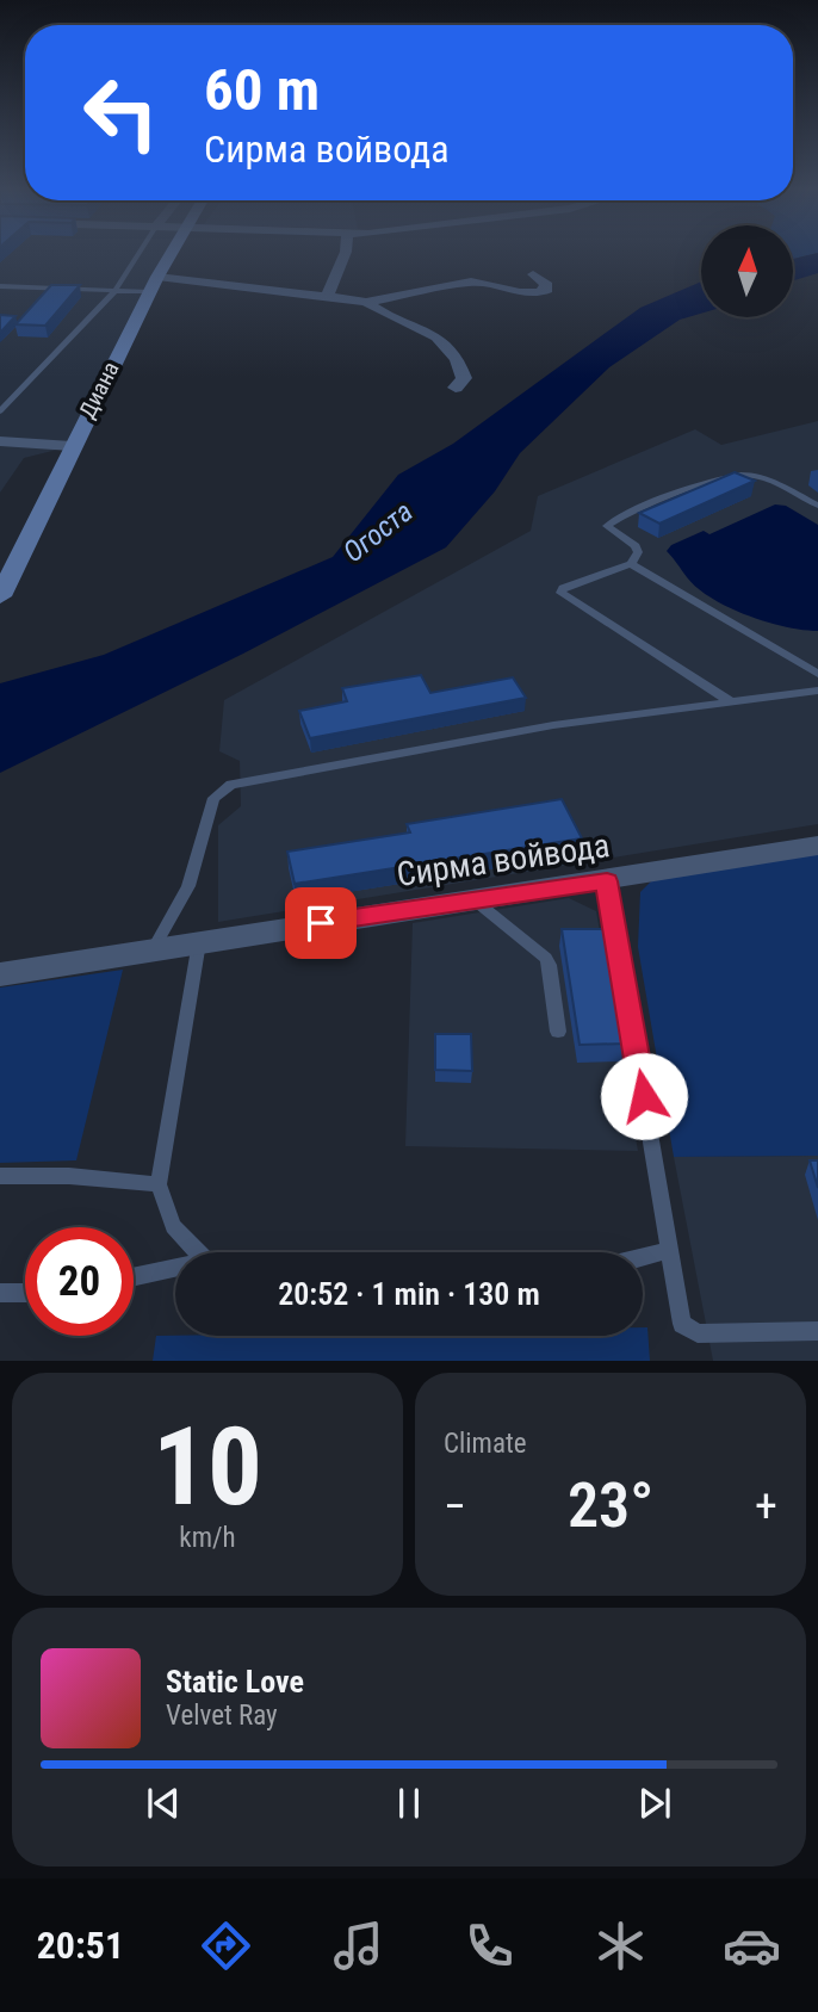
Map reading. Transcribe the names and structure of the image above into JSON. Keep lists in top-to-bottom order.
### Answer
{
  "streets": {
    "main road": ["Диана"],
    "street": ["Сирма войвода"]
  },
  "water": ["Огоста"],
  "north": "top",
  "page": {
    "turn": ["60 m", "Сирма войвода"],
    "limit": "20",
    "trip": "20:52 · 1 min · 130 m",
    "tile": [
      ["10", "km/h"],
      "Climate"
    ],
    "heat": ["−", "23°", "+"],
    "song": ["Static Love", "Velvet Ray"],
    "tabs": "20:51"
  }
}
